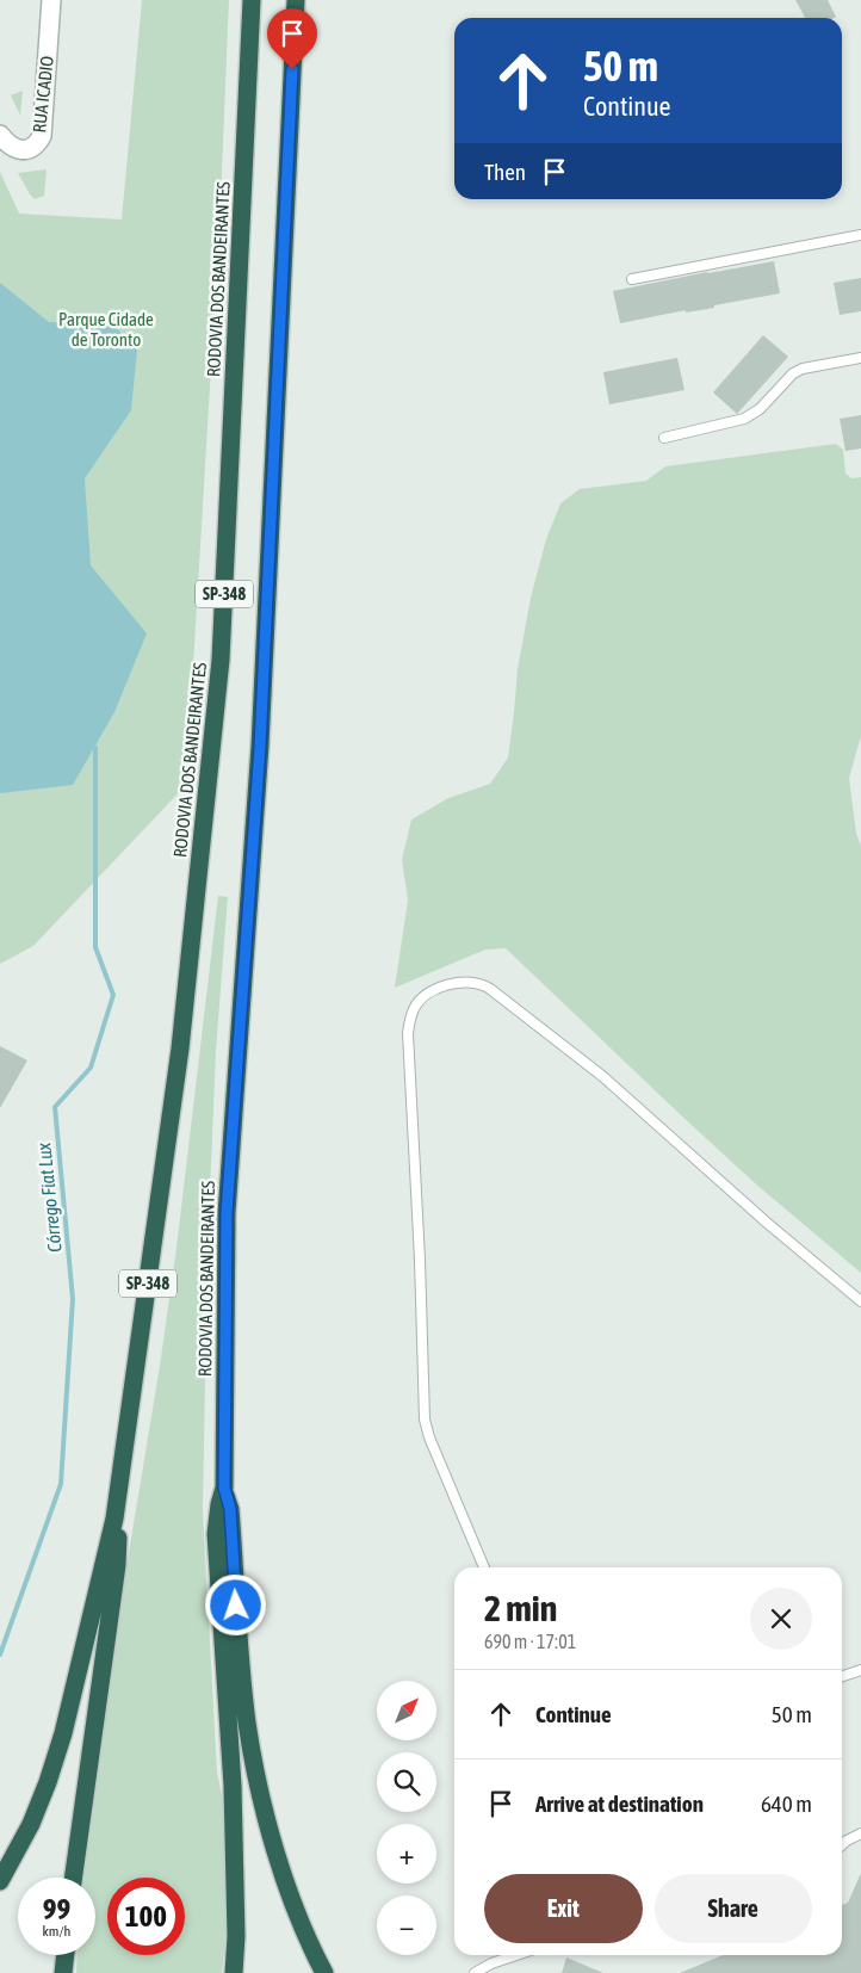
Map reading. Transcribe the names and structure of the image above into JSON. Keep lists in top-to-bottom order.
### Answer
{
  "streets": {
    "highway": ["RODOVIA DOS BANDEIRANTES", "SP-348"],
    "street": ["RUA ICADIO"]
  },
  "water": ["Córrego Fiat Lux"],
  "parks": ["Parque Cidade de Toronto"],
  "north": "top right",
  "page": {
    "turn": ["50 m", "Continue"],
    "then": "Then",
    "heading": ["2 min", "690 m · 17:01"],
    "list": [
      {
        "name": "Continue",
        "value": "50 m"
      },
      {
        "name": "Arrive at destination",
        "value": "640 m"
      }
    ],
    "map_buttons": ["+", "−"],
    "buttons": ["Exit", "Share"],
    "speed": "99 km/h",
    "limit": "100"
  }
}
